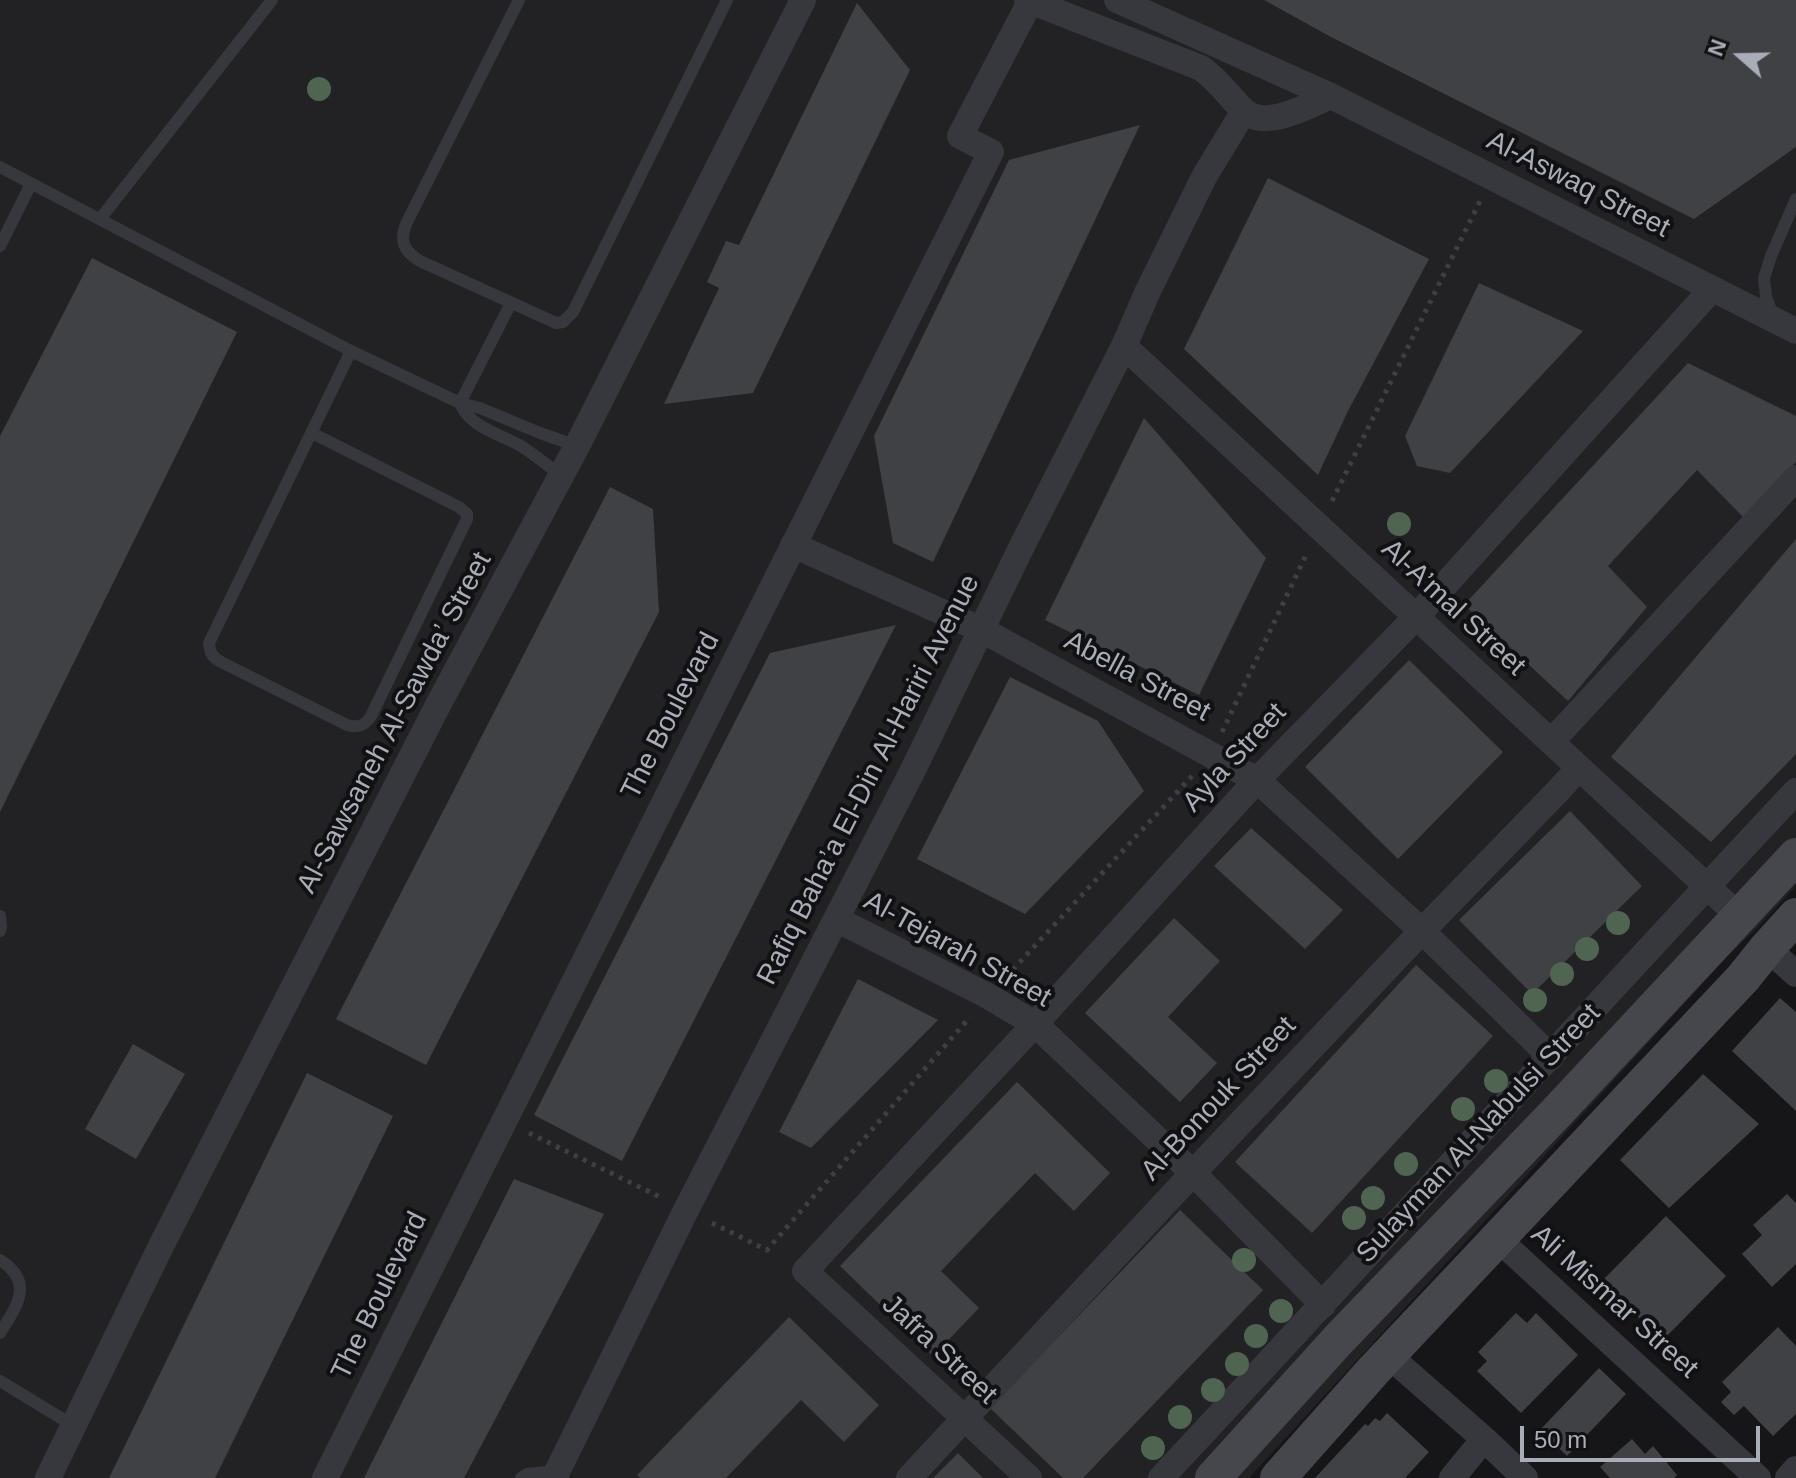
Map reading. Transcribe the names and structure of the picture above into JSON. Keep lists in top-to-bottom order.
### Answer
{
  "streets": {
    "main road": ["Sulayman Al-Nabulsi Street"],
    "street": [
      "Al-Aswaq Street",
      "Al-A’mal Street",
      "Abella Street",
      "The Boulevard",
      "Al-Sawsaneh Al-Sawda’ Street",
      "Ayla Street",
      "Rafiq Baha’a El-Din Al-Hariri Avenue",
      "Al-Tejarah Street",
      "Al-Bonouk Street",
      "Ali Mismar Street",
      "Jafra Street"
    ]
  },
  "crossings": [
    ["Al-Aswaq Street", "Ayla Street"],
    ["Al-A’mal Street", "Ayla Street"],
    ["Al-A’mal Street", "Rafiq Baha’a El-Din Al-Hariri Avenue"],
    ["Al-A’mal Street", "Al-Bonouk Street"],
    ["Al-A’mal Street", "Sulayman Al-Nabulsi Street"],
    ["Abella Street", "The Boulevard"],
    ["Abella Street", "Ayla Street"],
    ["Abella Street", "Rafiq Baha’a El-Din Al-Hariri Avenue"],
    ["Abella Street", "Al-Bonouk Street"],
    ["Abella Street", "Sulayman Al-Nabulsi Street"],
    ["Ayla Street", "Al-Tejarah Street"],
    ["Ayla Street", "Jafra Street"],
    ["Rafiq Baha’a El-Din Al-Hariri Avenue", "Al-Tejarah Street"],
    ["Al-Tejarah Street", "Al-Bonouk Street"],
    ["Al-Tejarah Street", "Sulayman Al-Nabulsi Street"],
    ["Al-Bonouk Street", "Jafra Street"]
  ],
  "scale_bar": "50 m",
  "north": "left"
}
